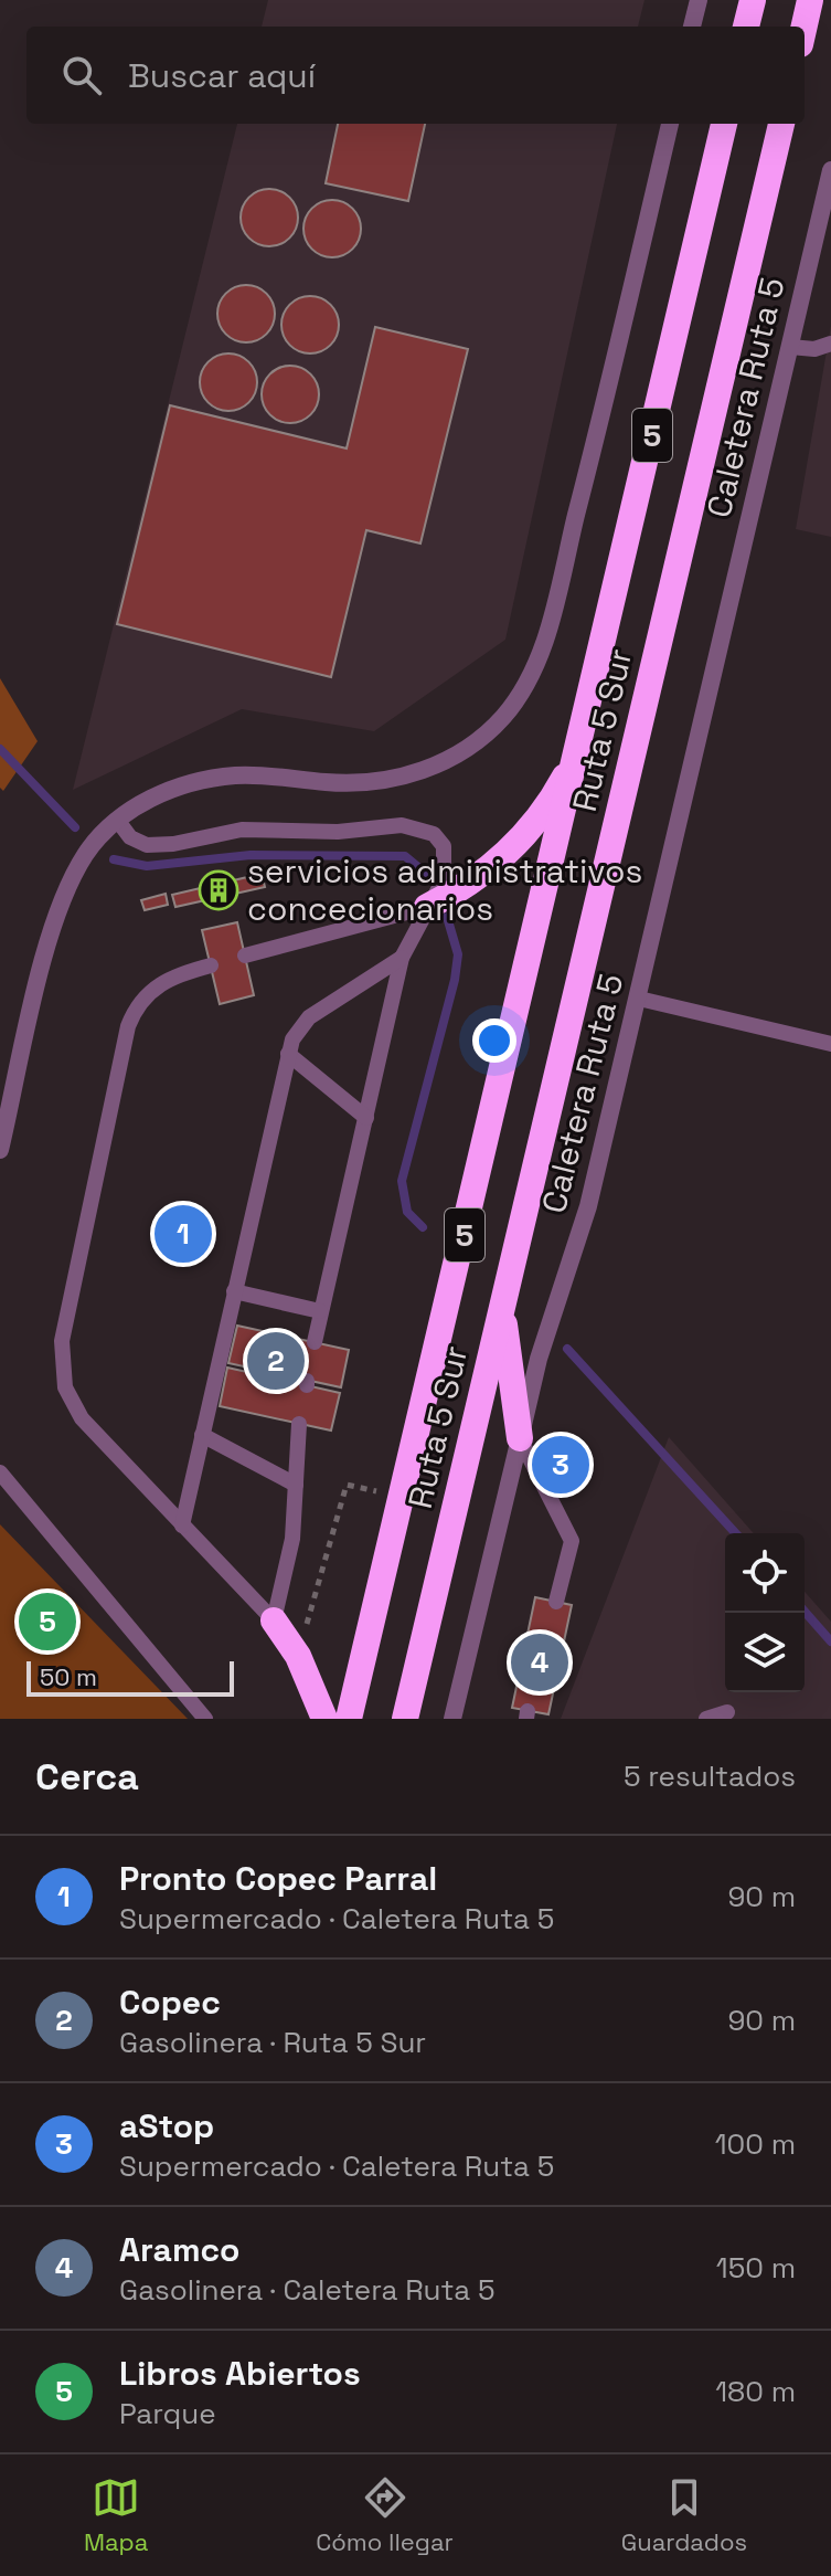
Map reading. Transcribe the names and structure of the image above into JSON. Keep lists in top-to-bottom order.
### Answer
{
  "streets": {
    "highway": ["5", "Ruta 5 Sur"],
    "street": ["Caletera Ruta 5"]
  },
  "places": {
    "building": ["servicios administrativos concecionarios"]
  },
  "scale_bar": "50 m",
  "page": {
    "search": "Buscar aquí",
    "pins": [
      "1",
      "2",
      "3",
      "5",
      "4"
    ],
    "scale": "50 m",
    "heading": ["Cerca", "5 resultados"],
    "list": [
      {
        "mark": "1",
        "name": "Pronto Copec Parral",
        "note": "Supermercado · Caletera Ruta 5",
        "value": "90 m"
      },
      {
        "mark": "2",
        "name": "Copec",
        "note": "Gasolinera · Ruta 5 Sur",
        "value": "90 m"
      },
      {
        "mark": "3",
        "name": "aStop",
        "note": "Supermercado · Caletera Ruta 5",
        "value": "100 m"
      },
      {
        "mark": "4",
        "name": "Aramco",
        "note": "Gasolinera · Caletera Ruta 5",
        "value": "150 m"
      },
      {
        "mark": "5",
        "name": "Libros Abiertos",
        "note": "Parque",
        "value": "180 m"
      }
    ],
    "nav": ["Mapa", "Cómo llegar", "Guardados"]
  }
}
